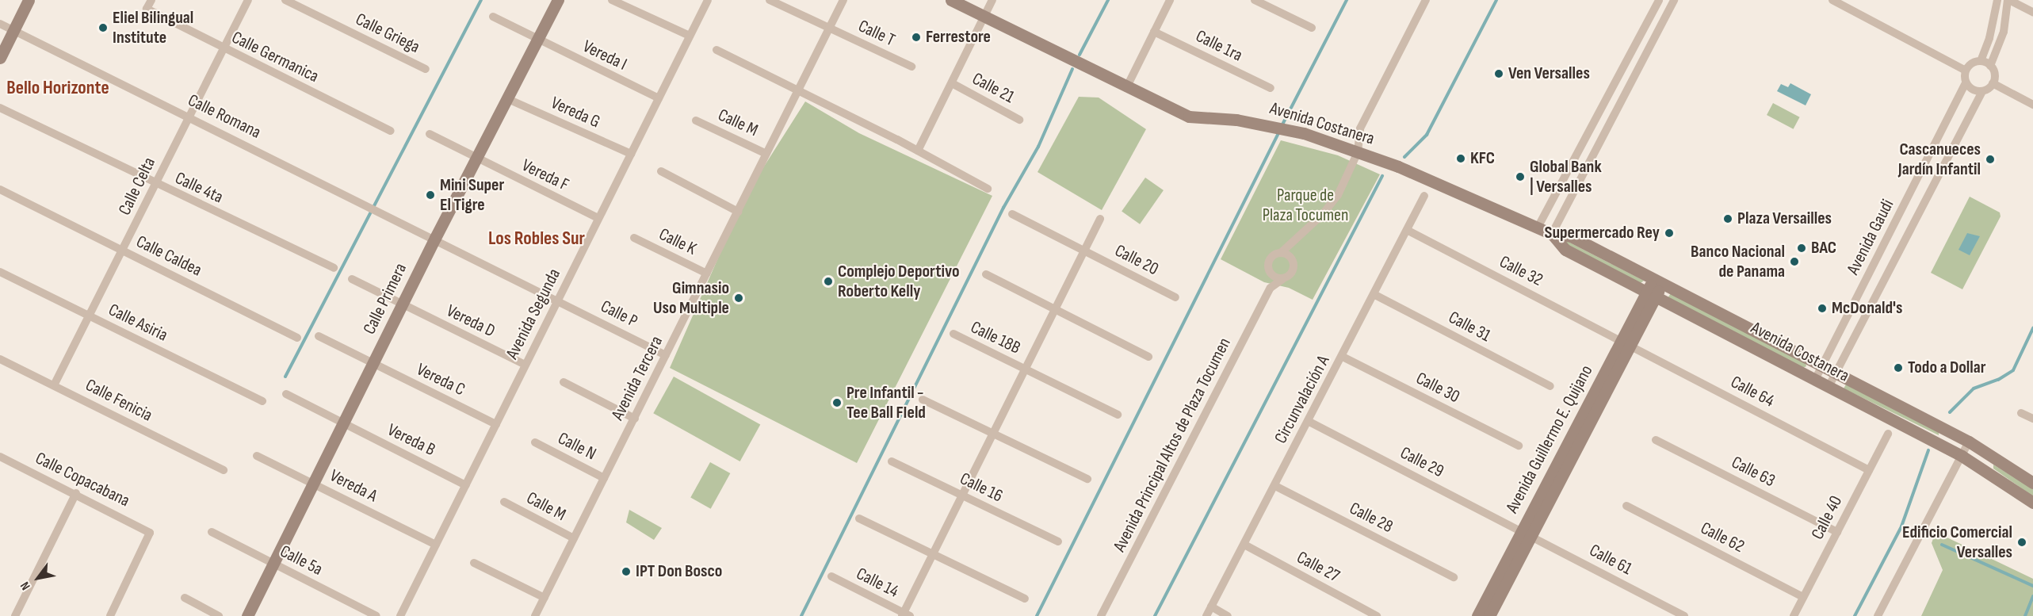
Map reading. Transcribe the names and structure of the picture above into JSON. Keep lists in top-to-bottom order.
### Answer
{
  "streets": {
    "street": [
      "Calle Griega",
      "Calle T",
      "Calle 1ra",
      "Vereda I",
      "Calle Germanica",
      "Calle 21",
      "Vereda G",
      "Calle Romana",
      "Calle M",
      "Avenida Costanera",
      "Vereda F",
      "Calle Celta",
      "Calle 4ta",
      "Avenida Gaudi",
      "Calle K",
      "Calle Caldea",
      "Calle 20",
      "Calle 32",
      "Calle Primera",
      "Avenida Segunda",
      "Calle P",
      "Vereda D",
      "Calle Asiria",
      "Calle 31",
      "Calle 18B",
      "Avenida Tercera",
      "Vereda C",
      "Calle 30",
      "Calle 64",
      "Circunvalación A",
      "Calle Fenicia",
      "Avenida Guillermo E. Quijano",
      "Vereda B",
      "Avenida Principal Altos de Plaza Tocumen",
      "Calle N",
      "Calle 29",
      "Calle 63",
      "Calle Copacabana",
      "Vereda A",
      "Calle 16",
      "Calle 28",
      "Calle 40",
      "Calle 62",
      "Calle 61",
      "Calle 5a",
      "Calle 27",
      "Calle 14"
    ]
  },
  "crossings": [
    ["Calle T", "Avenida Tercera"],
    ["Vereda I", "Calle Primera"],
    ["Vereda I", "Avenida Segunda"],
    ["Calle Germanica", "Calle Celta"],
    ["Vereda G", "Calle Primera"],
    ["Vereda G", "Avenida Segunda"],
    ["Calle Romana", "Calle Celta"],
    ["Calle Romana", "Calle Primera"],
    ["Calle Romana", "Calle P"],
    ["Calle M", "Avenida Tercera"],
    ["Avenida Costanera", "Avenida Gaudi"],
    ["Avenida Costanera", "Avenida Guillermo E. Quijano"],
    ["Vereda F", "Calle Primera"],
    ["Vereda F", "Avenida Segunda"],
    ["Calle Celta", "Calle 4ta"],
    ["Calle Celta", "Calle Caldea"],
    ["Calle Celta", "Calle Asiria"],
    ["Calle Celta", "Calle Fenicia"],
    ["Calle K", "Avenida Tercera"],
    ["Calle 32", "Calle 64"],
    ["Calle 32", "Circunvalación A"],
    ["Calle 32", "Avenida Guillermo E. Quijano"],
    ["Calle Primera", "Calle P"],
    ["Calle Primera", "Vereda D"],
    ["Calle Primera", "Vereda C"],
    ["Calle Primera", "Vereda B"],
    ["Calle Primera", "Vereda A"],
    ["Calle Primera", "Calle 5a"],
    ["Avenida Segunda", "Calle P"],
    ["Avenida Segunda", "Vereda D"],
    ["Avenida Segunda", "Vereda C"],
    ["Avenida Segunda", "Vereda B"],
    ["Avenida Segunda", "Vereda A"],
    ["Calle P", "Avenida Tercera"],
    ["Calle 31", "Circunvalación A"],
    ["Avenida Tercera", "Calle N"],
    ["Calle 30", "Circunvalación A"],
    ["Calle 64", "Avenida Guillermo E. Quijano"],
    ["Calle 64", "Calle 40"],
    ["Circunvalación A", "Calle 29"],
    ["Circunvalación A", "Calle 28"],
    ["Circunvalación A", "Calle 27"],
    ["Avenida Guillermo E. Quijano", "Calle 29"],
    ["Avenida Guillermo E. Quijano", "Calle 61"],
    ["Calle 29", "Calle 61"],
    ["Calle 63", "Calle 40"],
    ["Calle 40", "Calle 62"]
  ],
  "districts": ["Bello Horizonte", "Los Robles Sur"],
  "parks": ["Parque de Plaza Tocumen"],
  "places": [
    "Eliel Bilingual Institute",
    "Ferrestore",
    "Ven Versalles",
    "KFC",
    "Cascanueces Jardín Infantil",
    "Global Bank | Versalles",
    "Mini Super El Tigre",
    "Plaza Versailles",
    "Supermercado Rey",
    "BAC",
    "Banco Nacional de Panama",
    "Complejo Deportivo Roberto Kelly",
    "Gimnasio Uso Multiple",
    "McDonald's",
    "Todo a Dollar",
    "Pre Infantil - Tee Ball FIeld",
    "Edificio Comercial Versalles",
    "IPT Don Bosco"
  ],
  "north": "bottom left"
}
